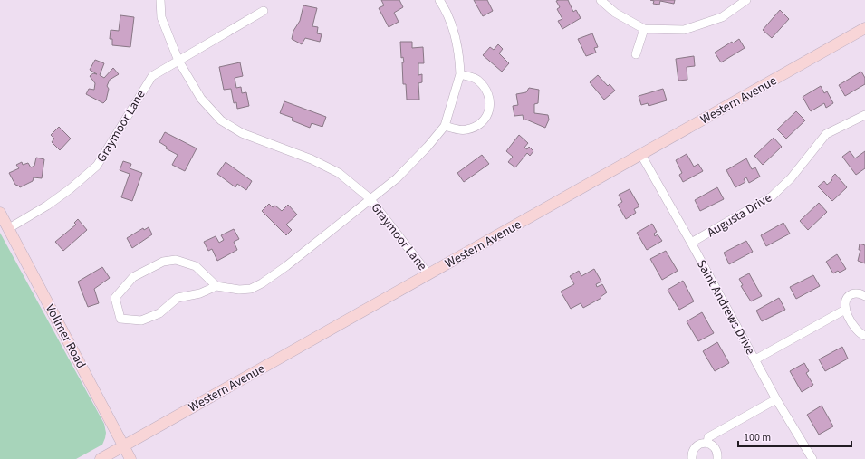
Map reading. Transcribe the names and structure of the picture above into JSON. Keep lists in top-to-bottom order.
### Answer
{
  "streets": {
    "main road": ["Western Avenue", "Vollmer Road"],
    "street": ["Graymoor Lane", "Augusta Drive", "Saint Andrews Drive"]
  },
  "crossings": [
    ["Western Avenue", "Graymoor Lane"],
    ["Western Avenue", "Saint Andrews Drive"],
    ["Western Avenue", "Vollmer Road"],
    ["Graymoor Lane", "Vollmer Road"],
    ["Augusta Drive", "Saint Andrews Drive"]
  ],
  "scale_bar": "100 m"
}
